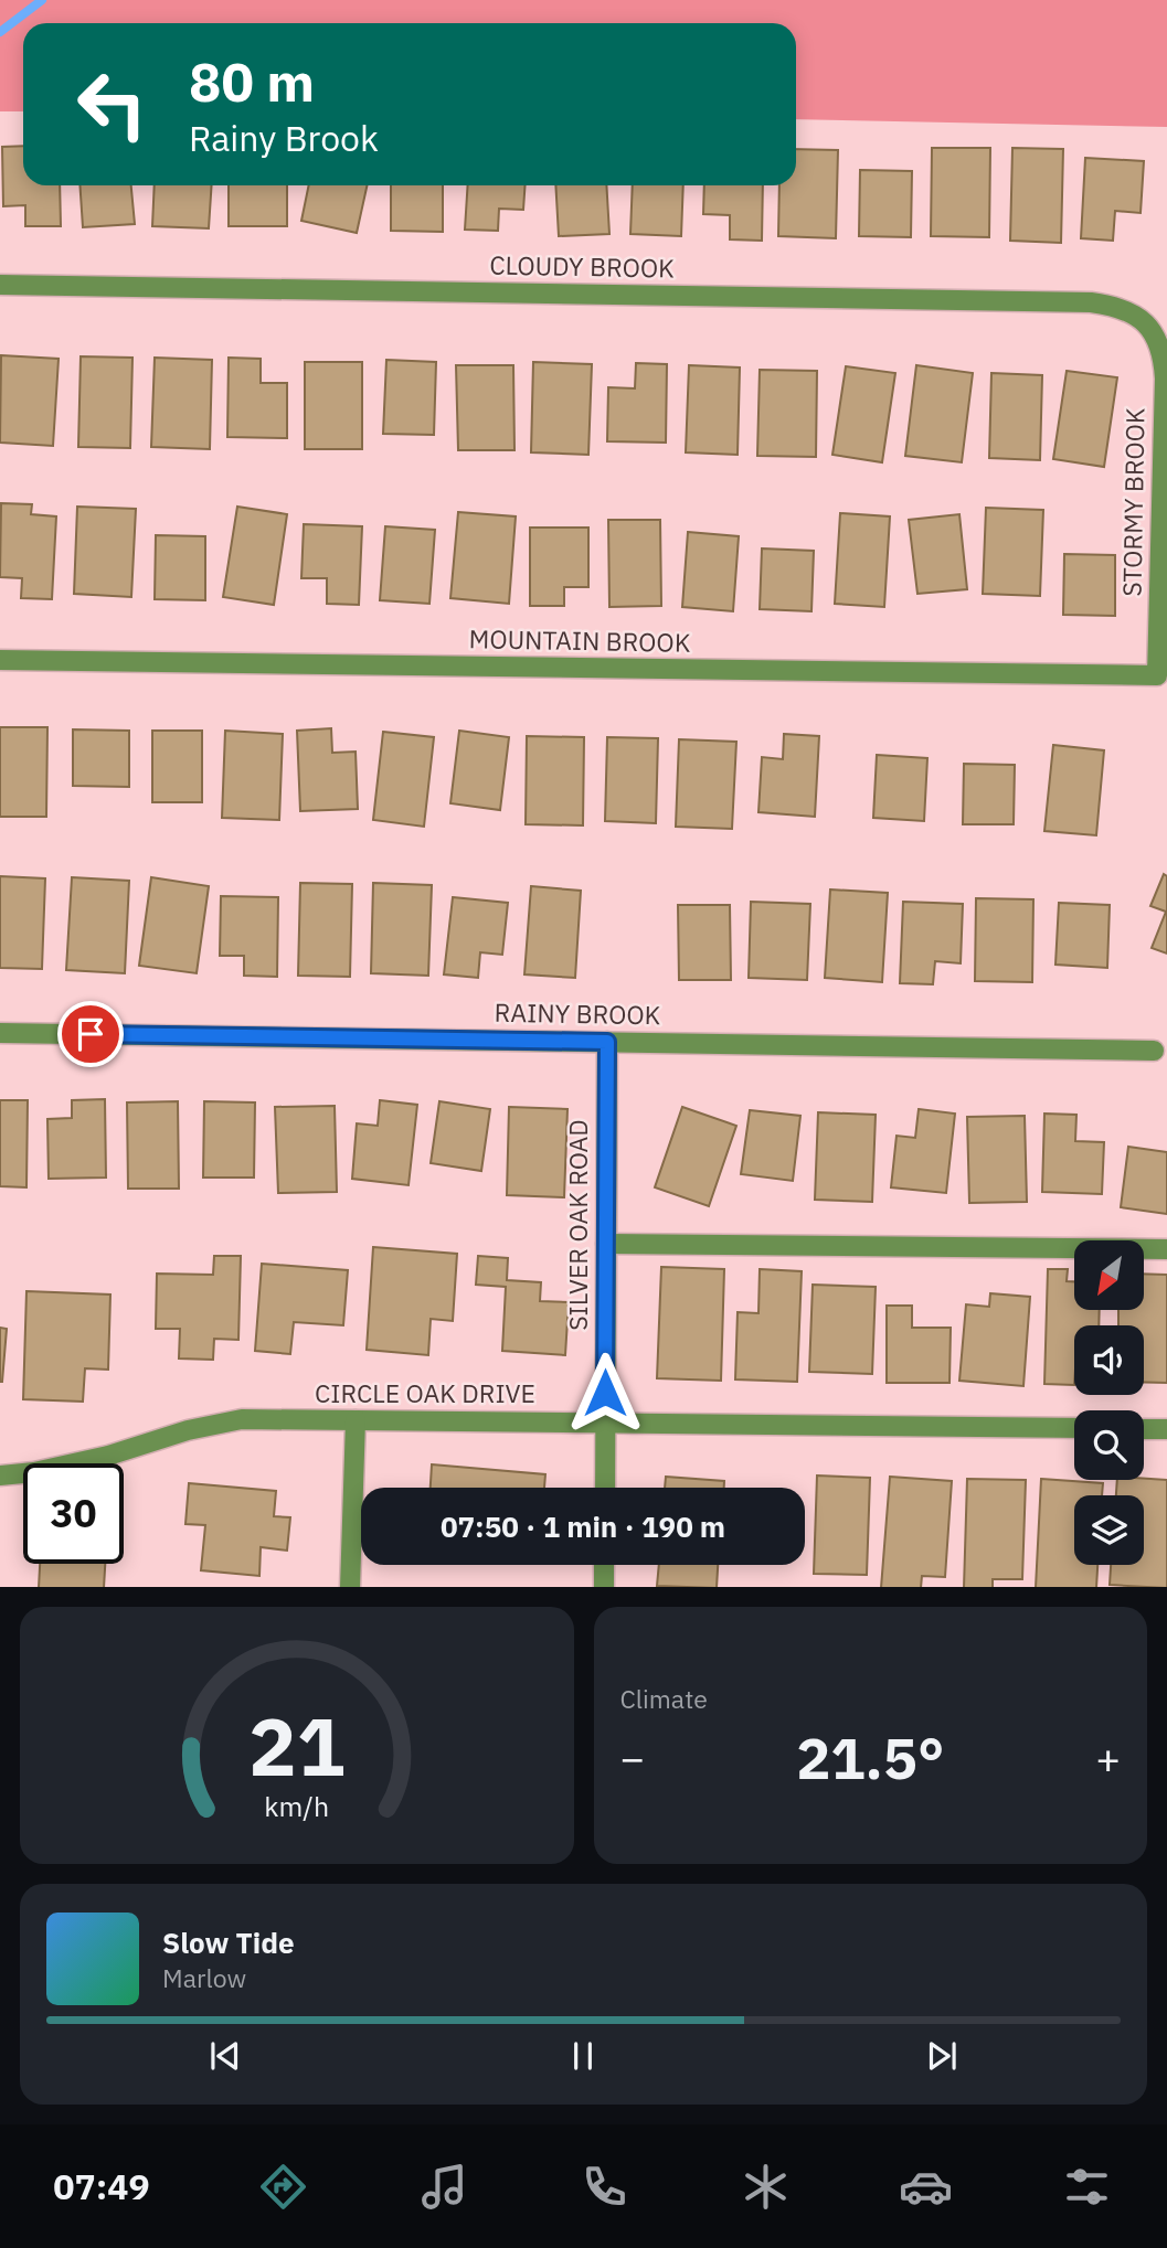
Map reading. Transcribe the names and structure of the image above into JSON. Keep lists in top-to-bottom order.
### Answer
{
  "streets": {
    "street": [
      "CLOUDY BROOK",
      "STORMY BROOK",
      "MOUNTAIN BROOK",
      "RAINY BROOK",
      "SILVER OAK ROAD",
      "CIRCLE OAK DRIVE"
    ]
  },
  "crossings": [
    ["CLOUDY BROOK", "STORMY BROOK"],
    ["STORMY BROOK", "MOUNTAIN BROOK"],
    ["RAINY BROOK", "SILVER OAK ROAD"],
    ["SILVER OAK ROAD", "CIRCLE OAK DRIVE"]
  ],
  "north": "bottom left",
  "page": {
    "turn": ["80 m", "Rainy Brook"],
    "limit": "30",
    "trip": "07:50 · 1 min · 190 m",
    "tile": "Climate",
    "heat": ["−", "21.5°", "+"],
    "song": ["Slow Tide", "Marlow"],
    "tabs": "07:49",
    "gauge": ["21", "km/h"]
  }
}
